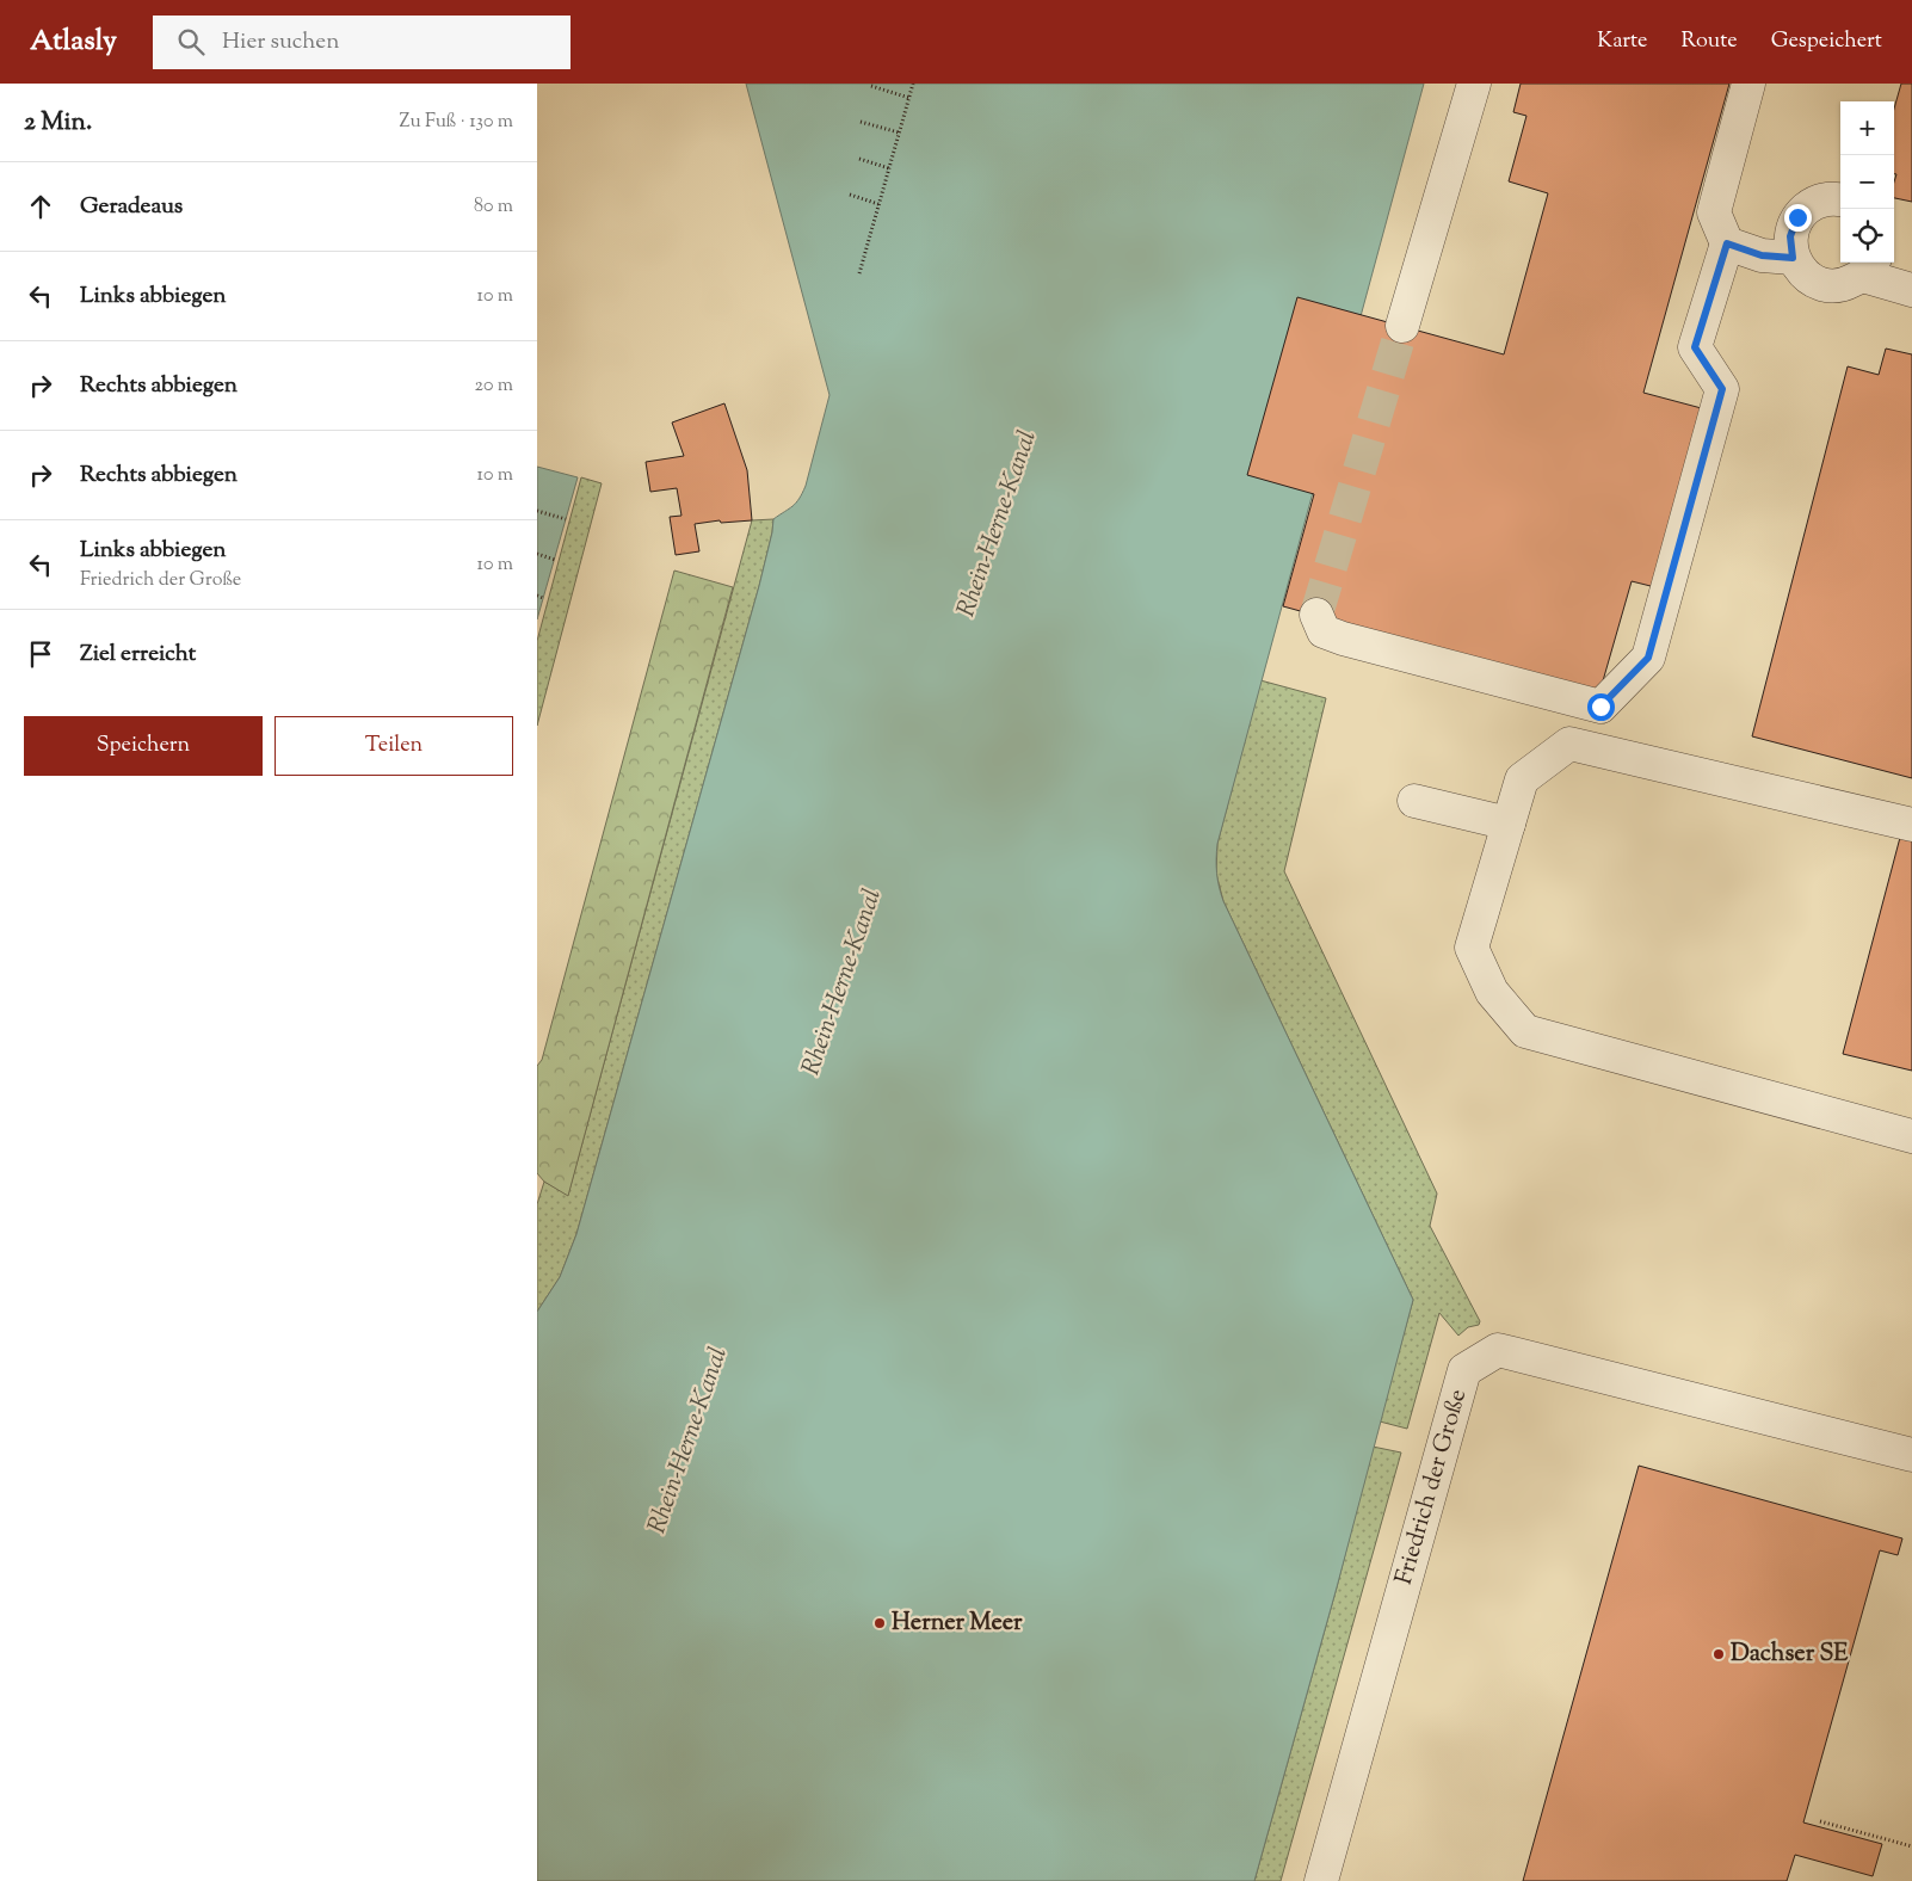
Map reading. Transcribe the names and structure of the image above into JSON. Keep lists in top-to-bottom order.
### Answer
{
  "streets": {
    "street": ["Friedrich der Große"]
  },
  "water": ["Rhein-Herne-Kanal"],
  "places": ["Herner Meer", "Dachser SE"],
  "page": {
    "header": "Atlasly",
    "search": "Hier suchen",
    "nav": ["Karte", "Route", "Gespeichert"],
    "heading": ["2 Min.", "Zu Fuß · 130 m"],
    "map_buttons": ["+", "−"],
    "list": [
      ["Geradeaus", "80 m"],
      ["Links abbiegen", "10 m"],
      ["Rechts abbiegen", "20 m"],
      ["Rechts abbiegen", "10 m"],
      ["Links abbiegen", "Friedrich der Große", "10 m"],
      "Ziel erreicht"
    ],
    "buttons": ["Speichern", "Teilen"]
  }
}
